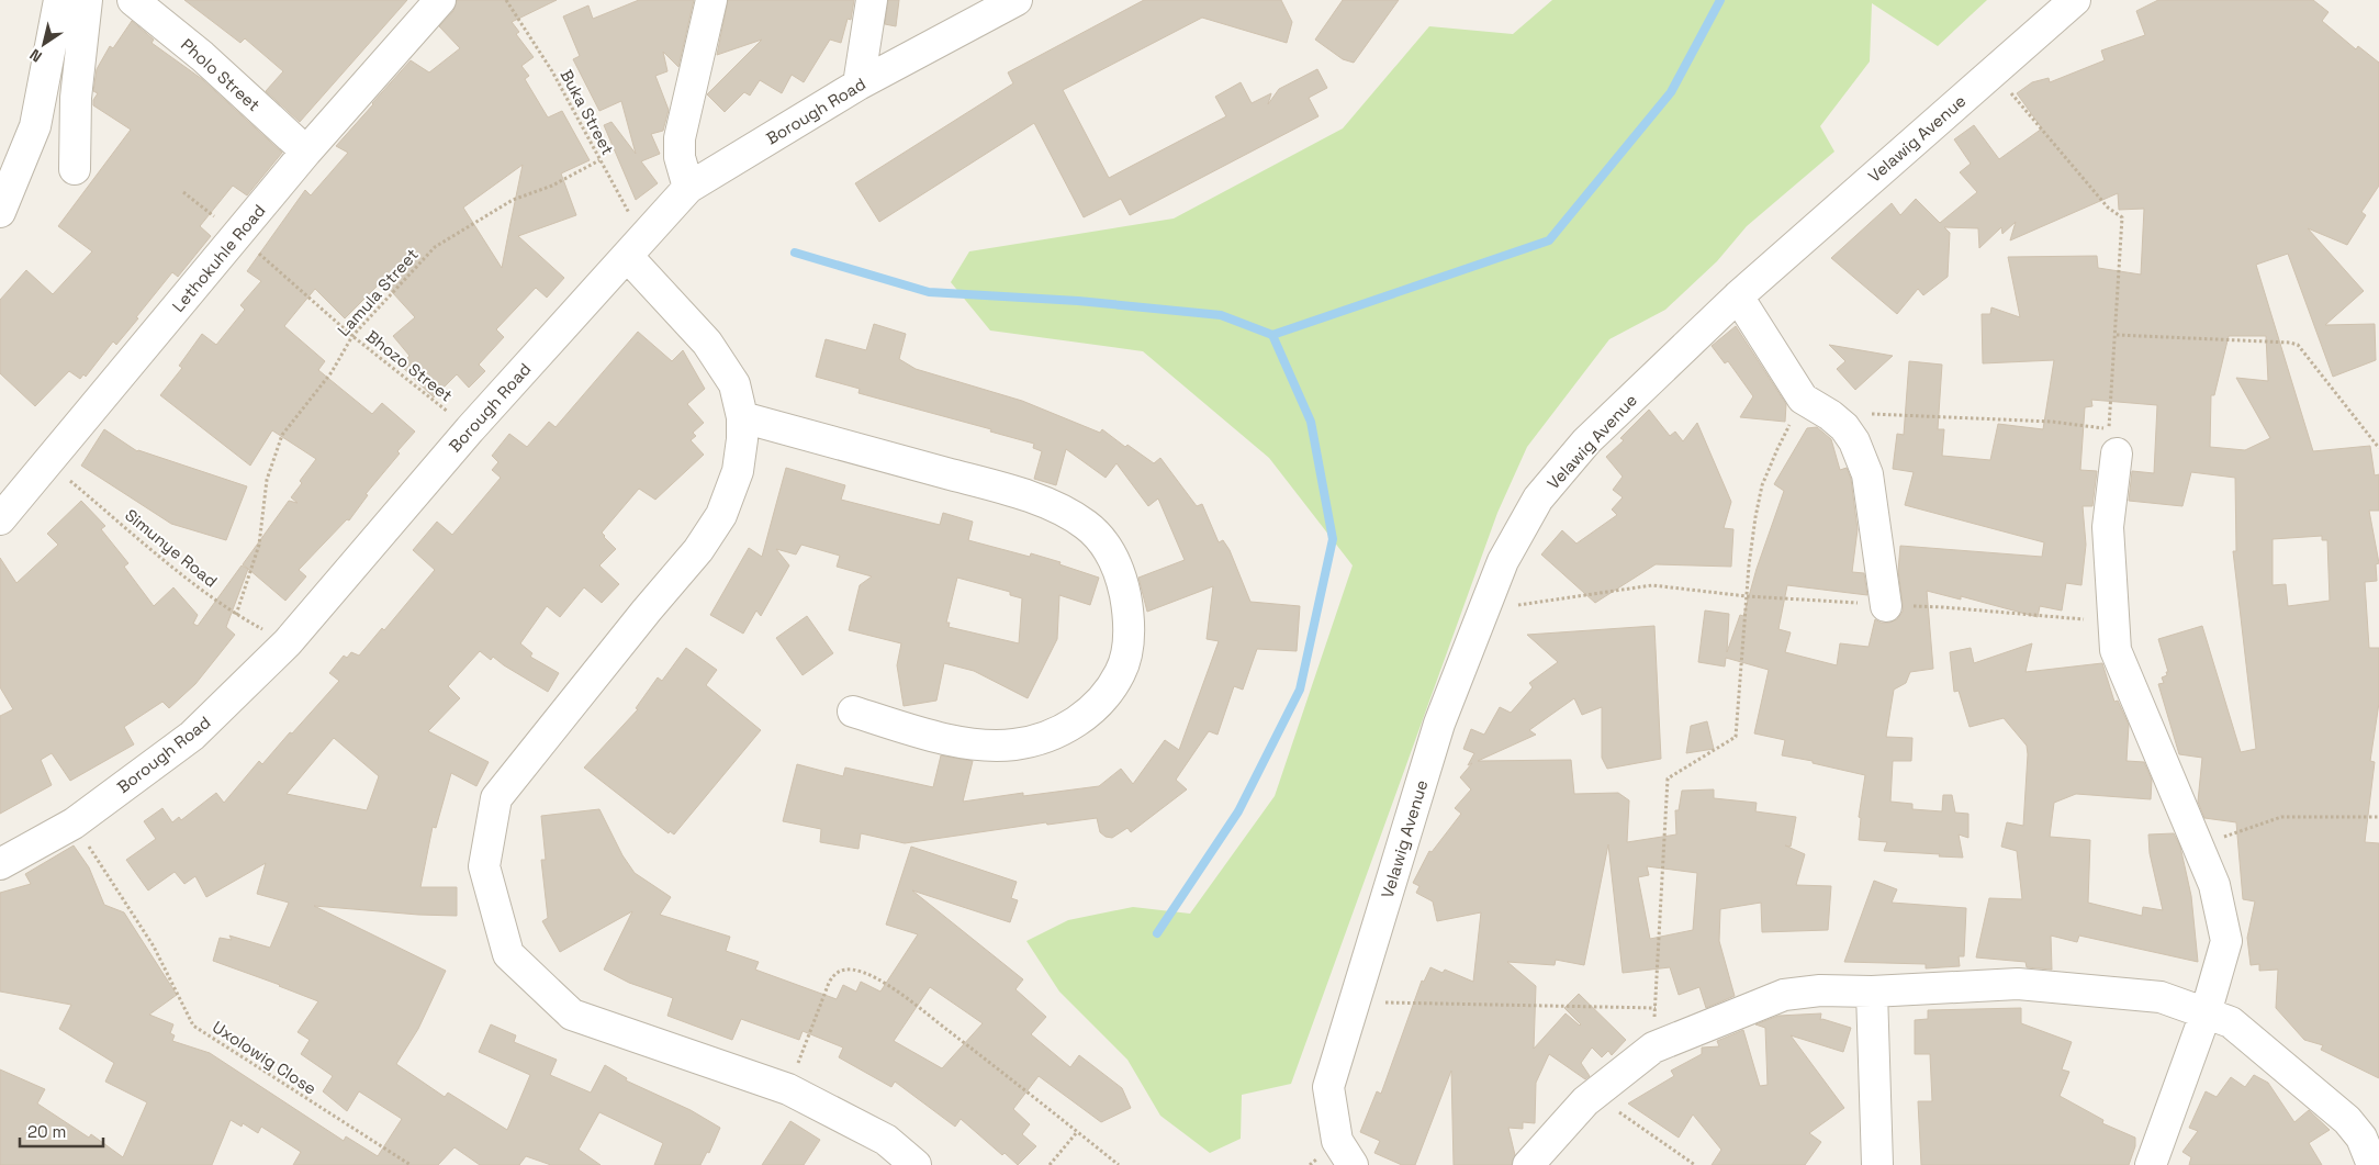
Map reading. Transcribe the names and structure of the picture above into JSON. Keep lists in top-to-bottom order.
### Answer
{
  "streets": {
    "street": [
      "Pholo Street",
      "Borough Road",
      "Velawig Avenue",
      "Lethokuhle Road"
    ],
    "path": [
      "Buka Street",
      "Lamula Street",
      "Bhozo Street",
      "Simunye Road",
      "Uxolowig Close"
    ]
  },
  "crossings": [
    ["Pholo Street", "Lethokuhle Road"],
    ["Borough Road", "Buka Street"],
    ["Borough Road", "Bhozo Street"],
    ["Borough Road", "Simunye Road"],
    ["Borough Road", "Uxolowig Close"],
    ["Buka Street", "Lamula Street"],
    ["Lethokuhle Road", "Bhozo Street"],
    ["Lethokuhle Road", "Simunye Road"],
    ["Lamula Street", "Bhozo Street"],
    ["Lamula Street", "Simunye Road"]
  ],
  "scale_bar": "20 m",
  "north": "bottom left"
}
